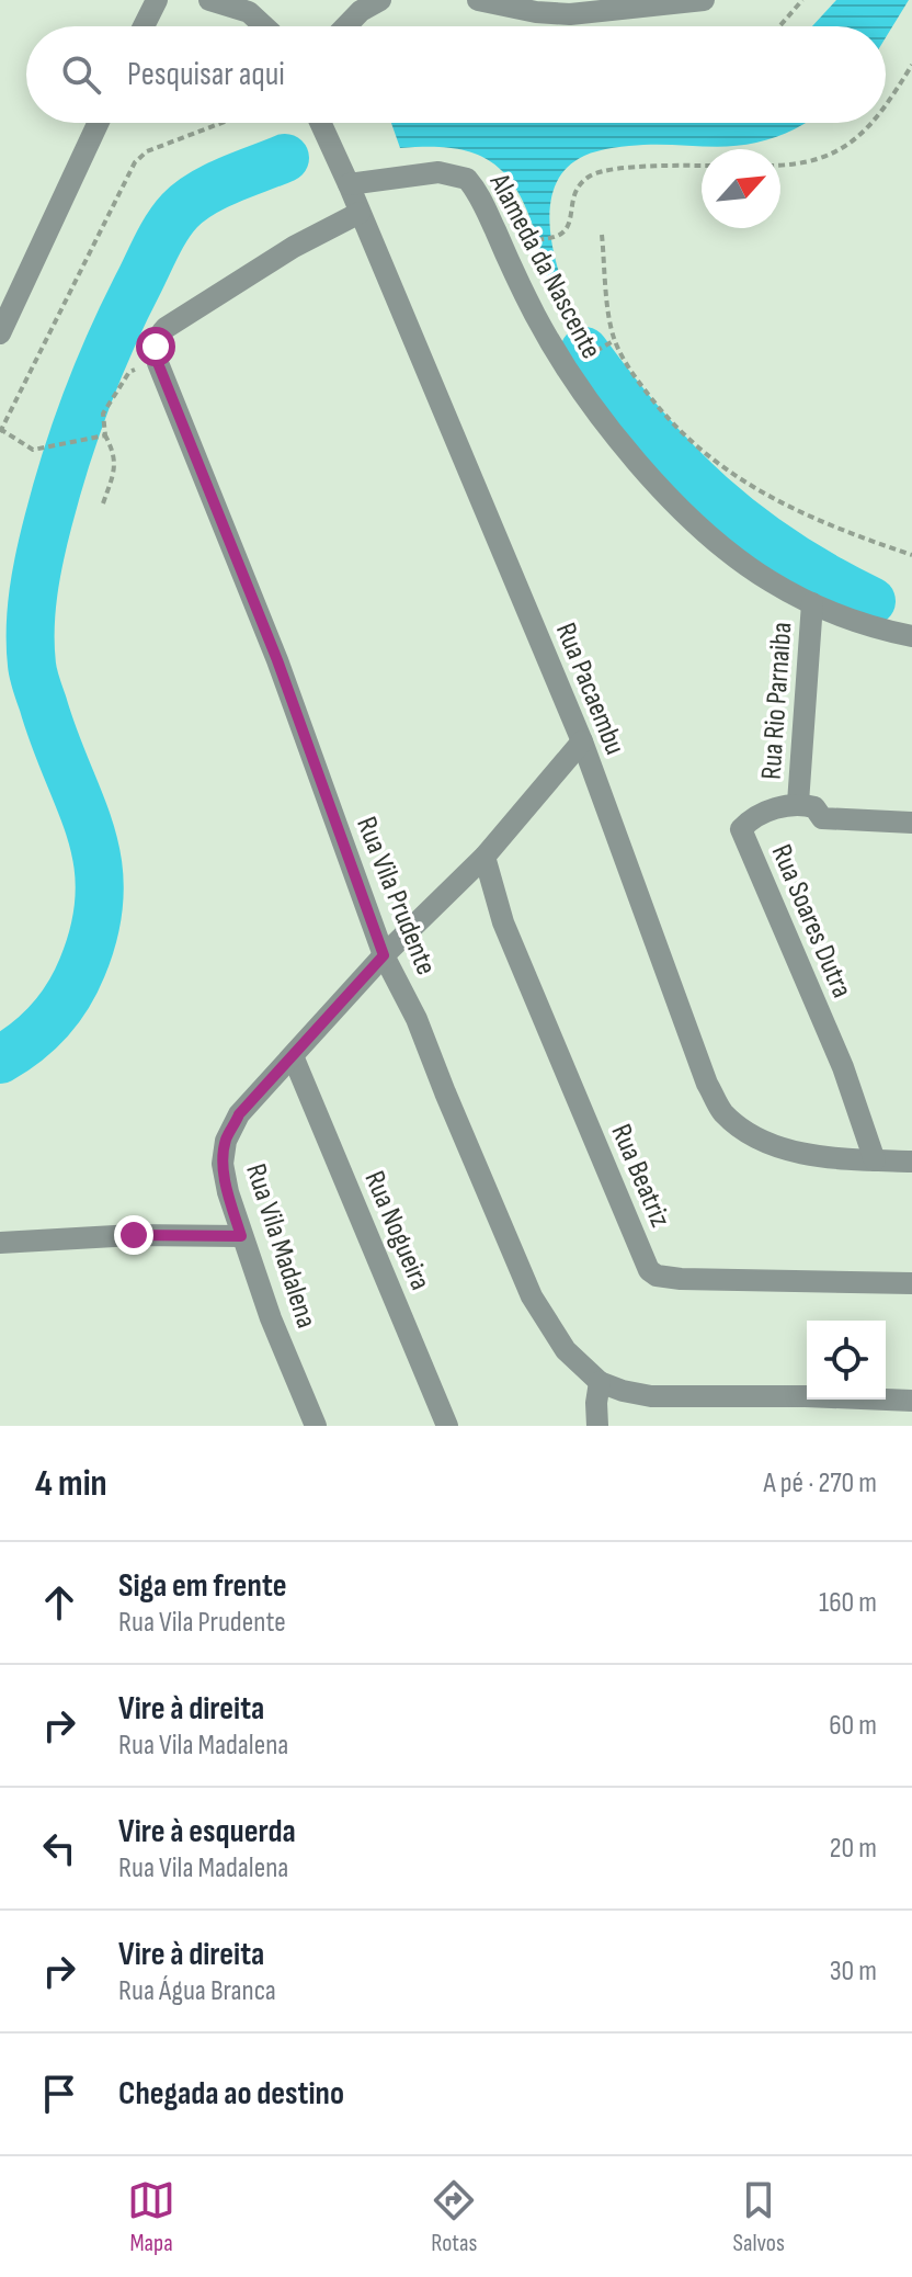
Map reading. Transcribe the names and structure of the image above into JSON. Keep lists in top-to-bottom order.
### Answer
{
  "streets": {
    "street": [
      "Alameda da Nascente",
      "Rua Pacaembu",
      "Rua Rio Parnaiba",
      "Rua Vila Prudente",
      "Rua Soares Dutra",
      "Rua Beatriz",
      "Rua Nogueira",
      "Rua Vila Madalena"
    ]
  },
  "crossings": [
    ["Alameda da Nascente", "Rua Pacaembu"],
    ["Alameda da Nascente", "Rua Rio Parnaiba"],
    ["Rua Pacaembu", "Rua Soares Dutra"],
    ["Rua Pacaembu", "Rua Vila Madalena"],
    ["Rua Rio Parnaiba", "Rua Soares Dutra"],
    ["Rua Vila Prudente", "Rua Vila Madalena"],
    ["Rua Beatriz", "Rua Vila Madalena"],
    ["Rua Nogueira", "Rua Vila Madalena"]
  ],
  "north": "top right",
  "page": {
    "search": "Pesquisar aqui",
    "heading": ["4 min", "A pé · 270 m"],
    "list": [
      ["Siga em frente", "Rua Vila Prudente", "160 m"],
      ["Vire à direita", "Rua Vila Madalena", "60 m"],
      ["Vire à esquerda", "Rua Vila Madalena", "20 m"],
      ["Vire à direita", "Rua Água Branca", "30 m"],
      "Chegada ao destino"
    ],
    "nav": ["Mapa", "Rotas", "Salvos"]
  }
}
